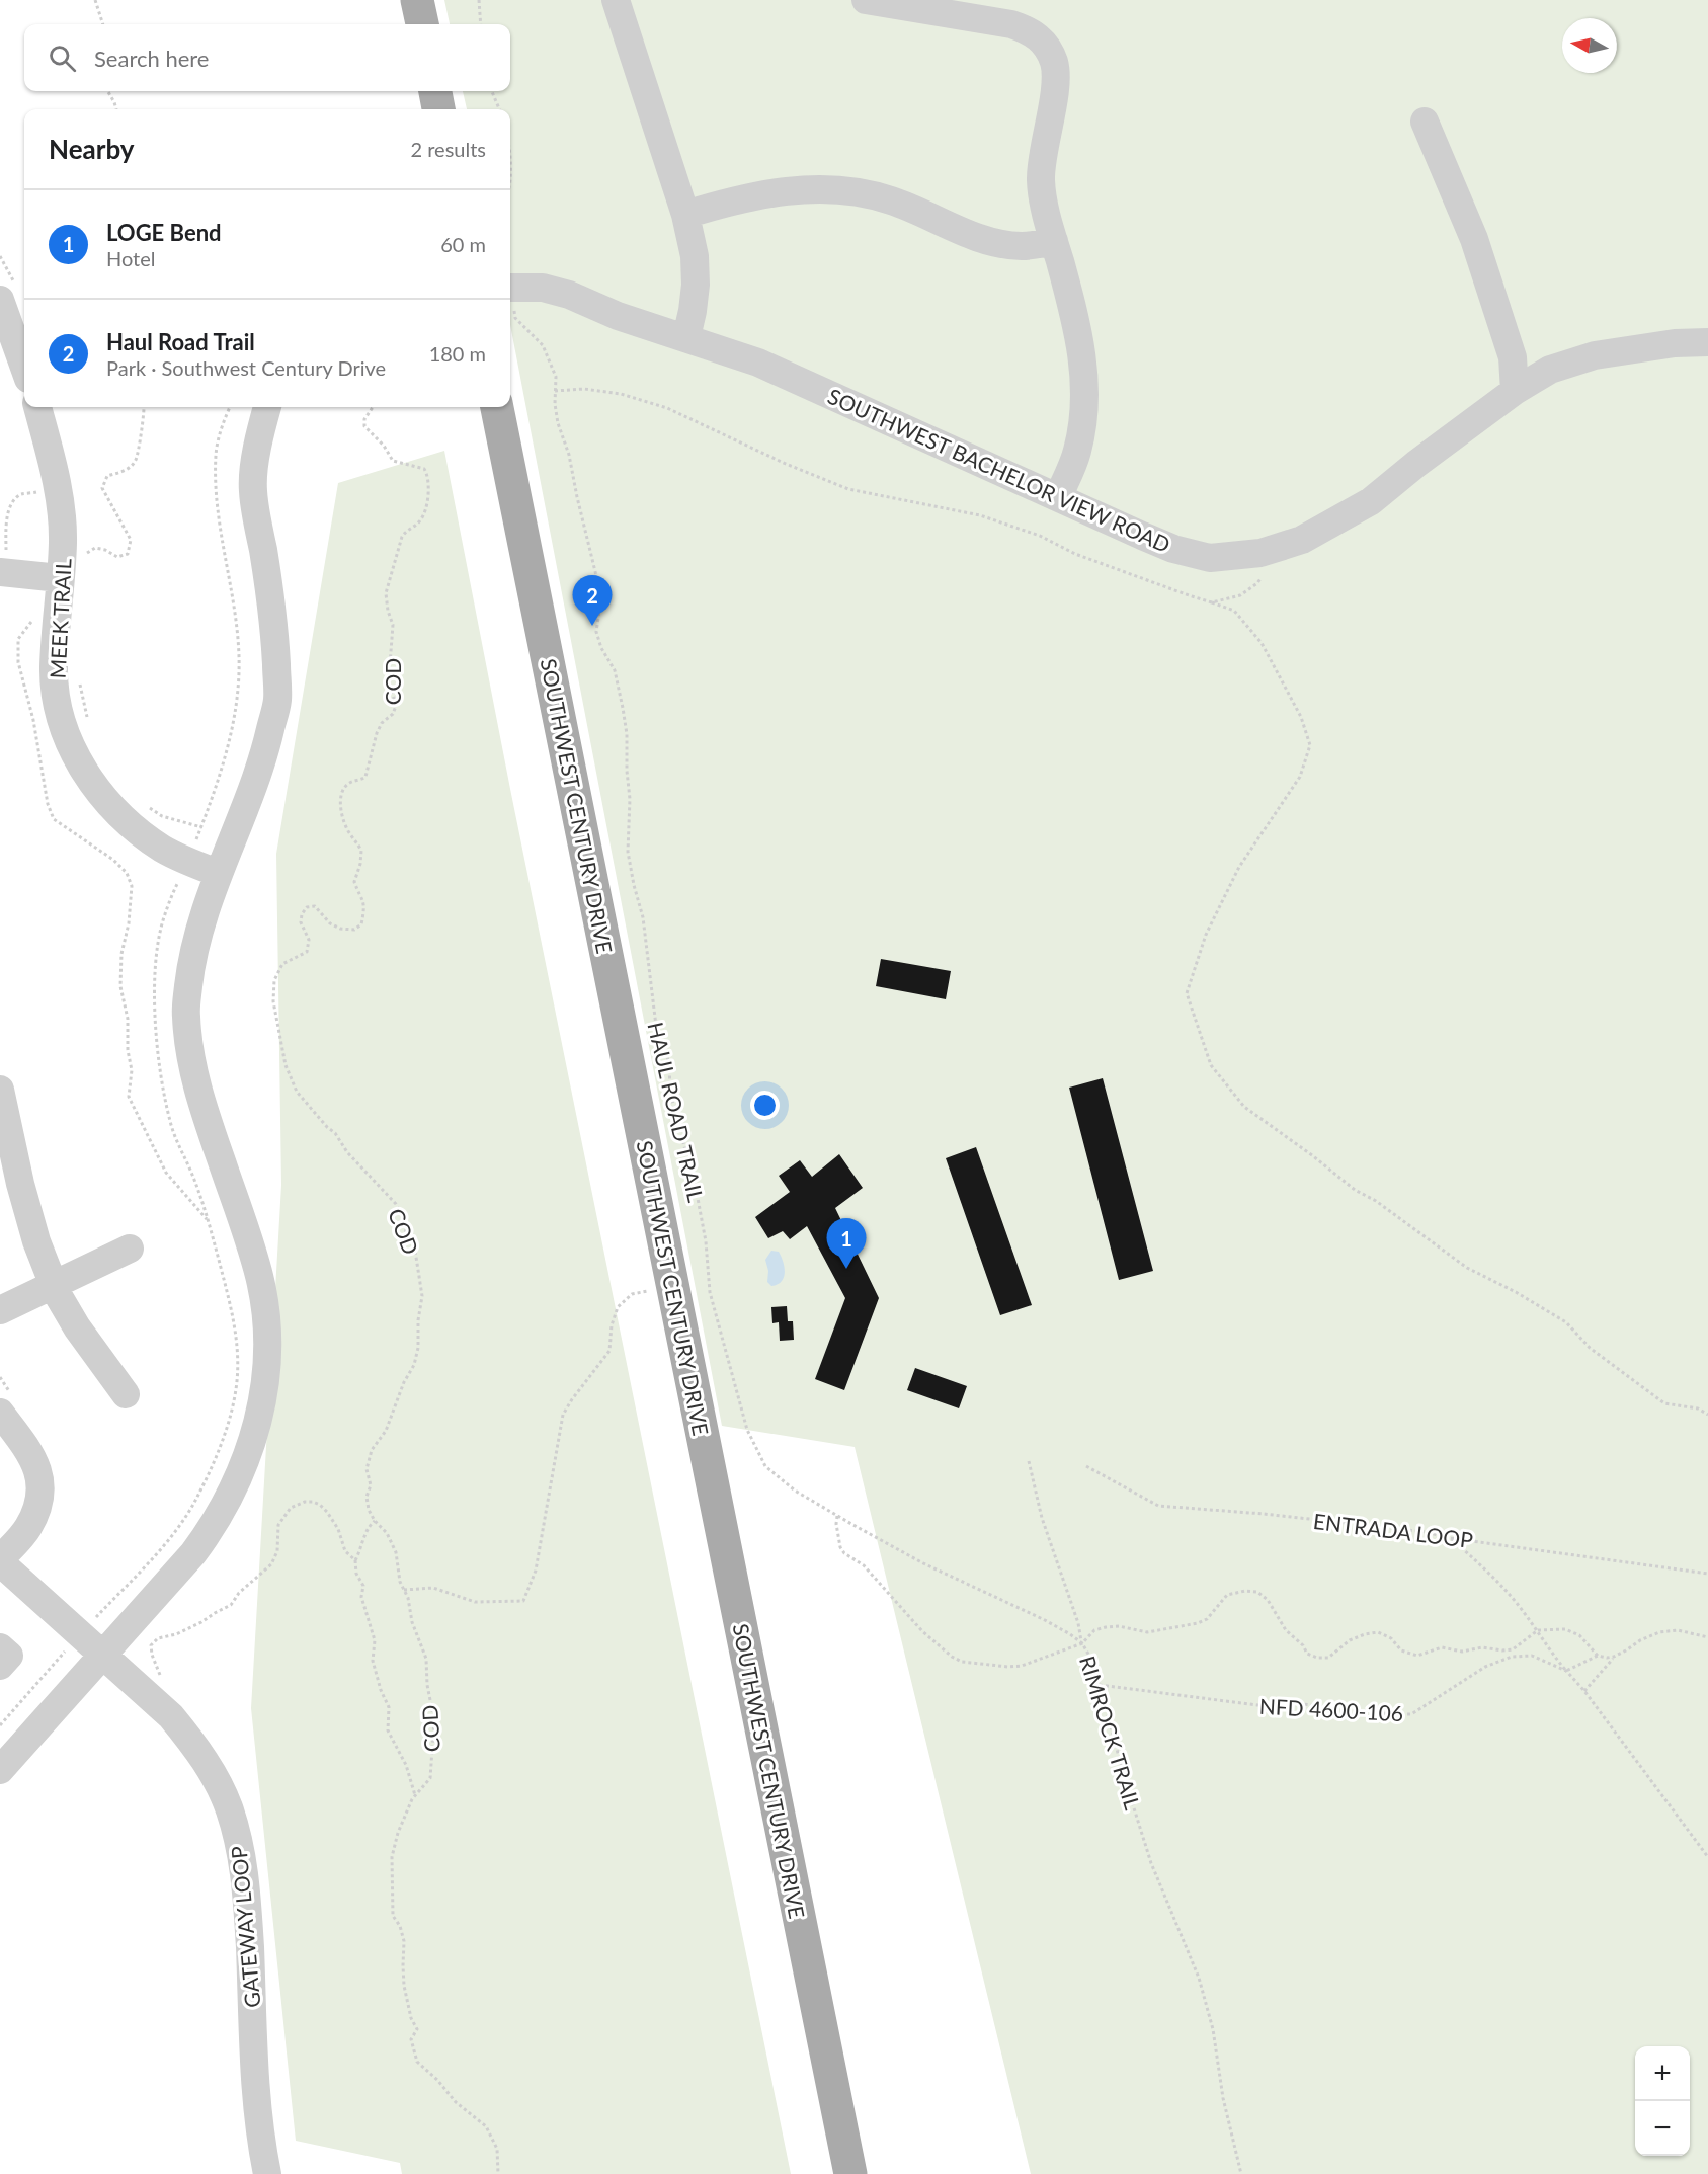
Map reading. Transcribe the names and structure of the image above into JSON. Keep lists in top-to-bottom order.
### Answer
{
  "streets": {
    "main road": ["SOUTHWEST CENTURY DRIVE"],
    "street": ["SOUTHWEST BACHELOR VIEW ROAD", "MEEK TRAIL", "GATEWAY LOOP"],
    "path": [
      "COD",
      "HAUL ROAD TRAIL",
      "ENTRADA LOOP",
      "NFD 4600-106",
      "RIMROCK TRAIL"
    ]
  },
  "crossings": [
    ["HAUL ROAD TRAIL", "RIMROCK TRAIL"],
    ["NFD 4600-106", "RIMROCK TRAIL"]
  ],
  "north": "left",
  "page": {
    "search": "Search here",
    "heading": ["Nearby", "2 results"],
    "list": [
      {
        "mark": "1",
        "name": "LOGE Bend",
        "note": "Hotel",
        "value": "60 m"
      },
      {
        "mark": "2",
        "name": "Haul Road Trail",
        "note": "Park · Southwest Century Drive",
        "value": "180 m"
      }
    ],
    "pins": ["2", "1"],
    "map_buttons": ["+", "−"]
  }
}
